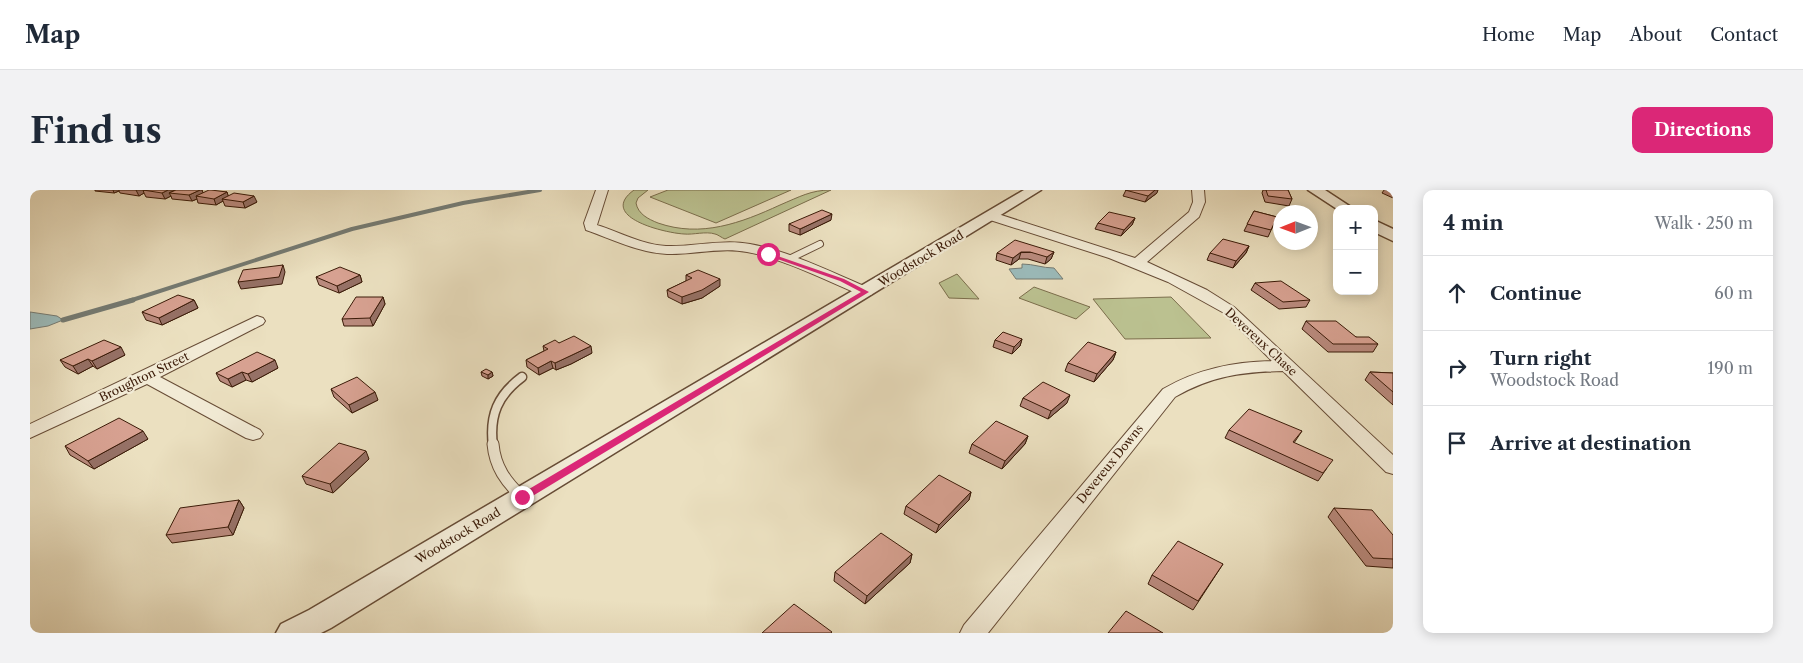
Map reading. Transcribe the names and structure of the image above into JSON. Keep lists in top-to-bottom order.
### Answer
{
  "streets": {
    "street": [
      "Woodstock Road",
      "Devereux Chase",
      "Broughton Street",
      "Devereux Downs"
    ]
  },
  "crossings": [
    ["Woodstock Road", "Devereux Chase"],
    ["Devereux Chase", "Devereux Downs"]
  ],
  "north": "left",
  "page": {
    "header": "Map",
    "nav": [
      "Home",
      "Map",
      "About",
      "Contact"
    ],
    "buttons": "Directions",
    "title": "Find us",
    "heading": ["4 min", "Walk · 250 m"],
    "map_buttons": ["+", "−"],
    "list": [
      ["Continue", "60 m"],
      ["Turn right", "Woodstock Road", "190 m"],
      "Arrive at destination"
    ]
  }
}
